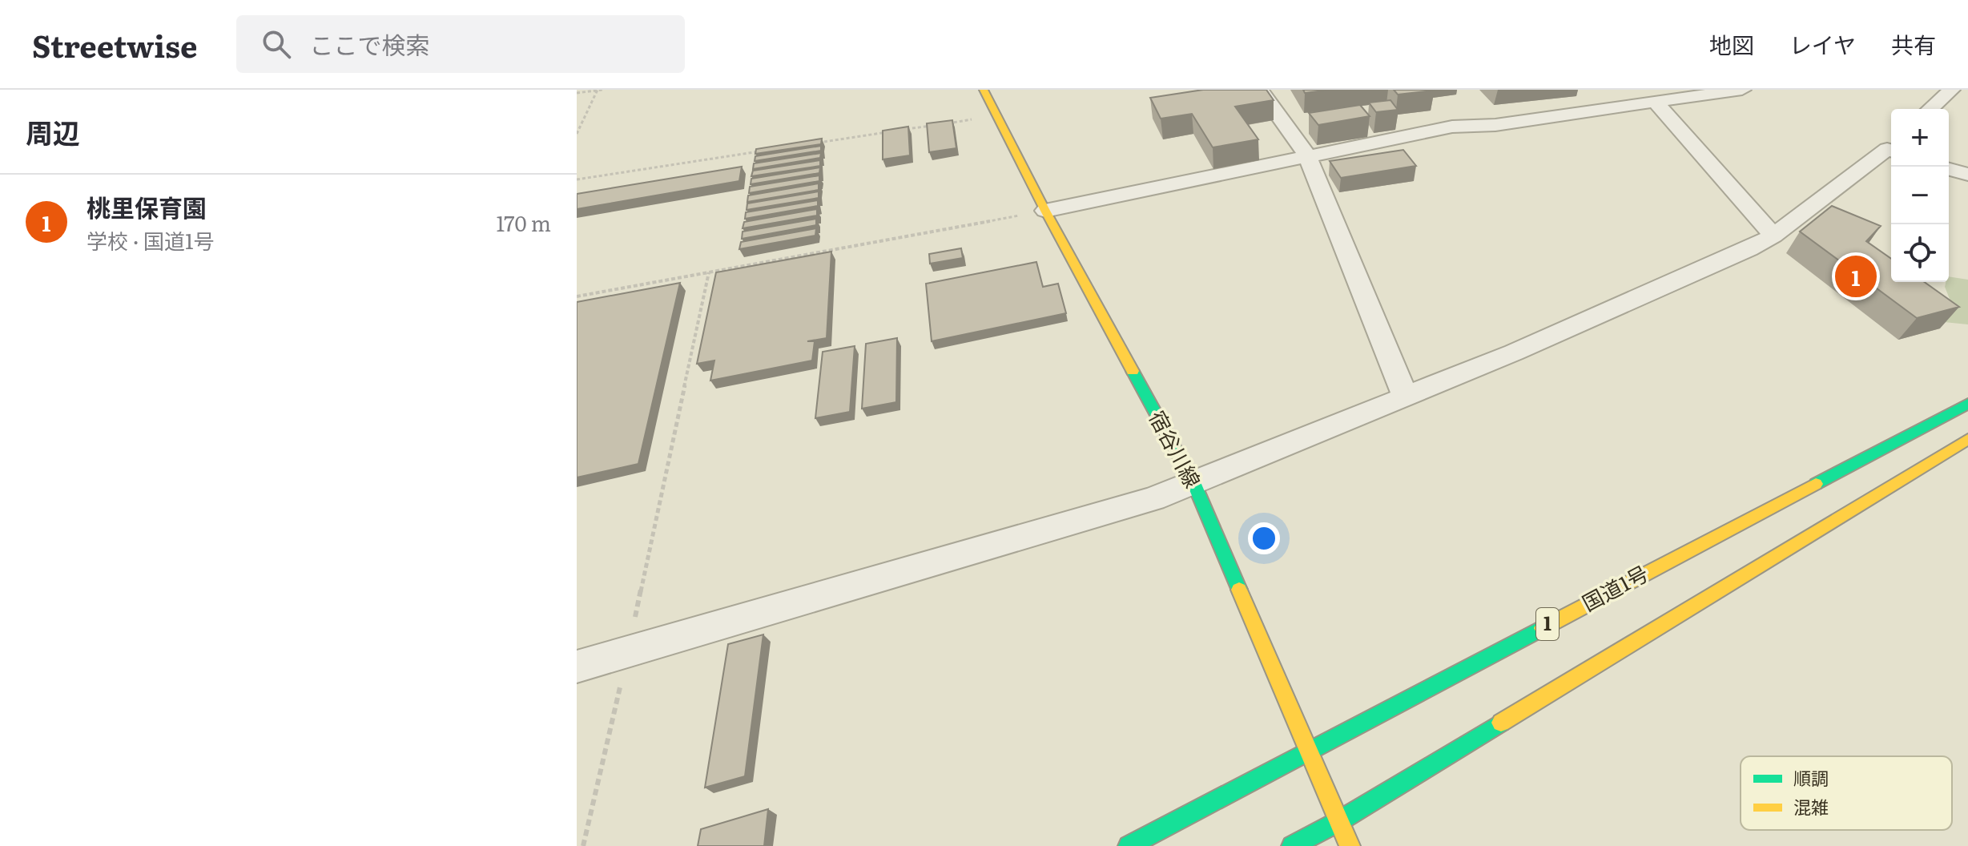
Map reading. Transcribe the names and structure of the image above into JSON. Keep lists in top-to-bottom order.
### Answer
{
  "streets": {
    "main road": ["宿谷川線", "国道1号", "1"]
  },
  "crossings": [
    ["宿谷川線", "国道1号"]
  ],
  "legend": ["順調", "混雑"],
  "page": {
    "header": "Streetwise",
    "search": "ここで検索",
    "nav": ["地図", "レイヤ", "共有"],
    "heading": "周辺",
    "map_buttons": ["+", "−"],
    "list": [
      {
        "mark": "1",
        "name": "桃里保育園",
        "note": "学校 · 国道1号",
        "value": "170 m"
      }
    ],
    "pins": "1"
  }
}
